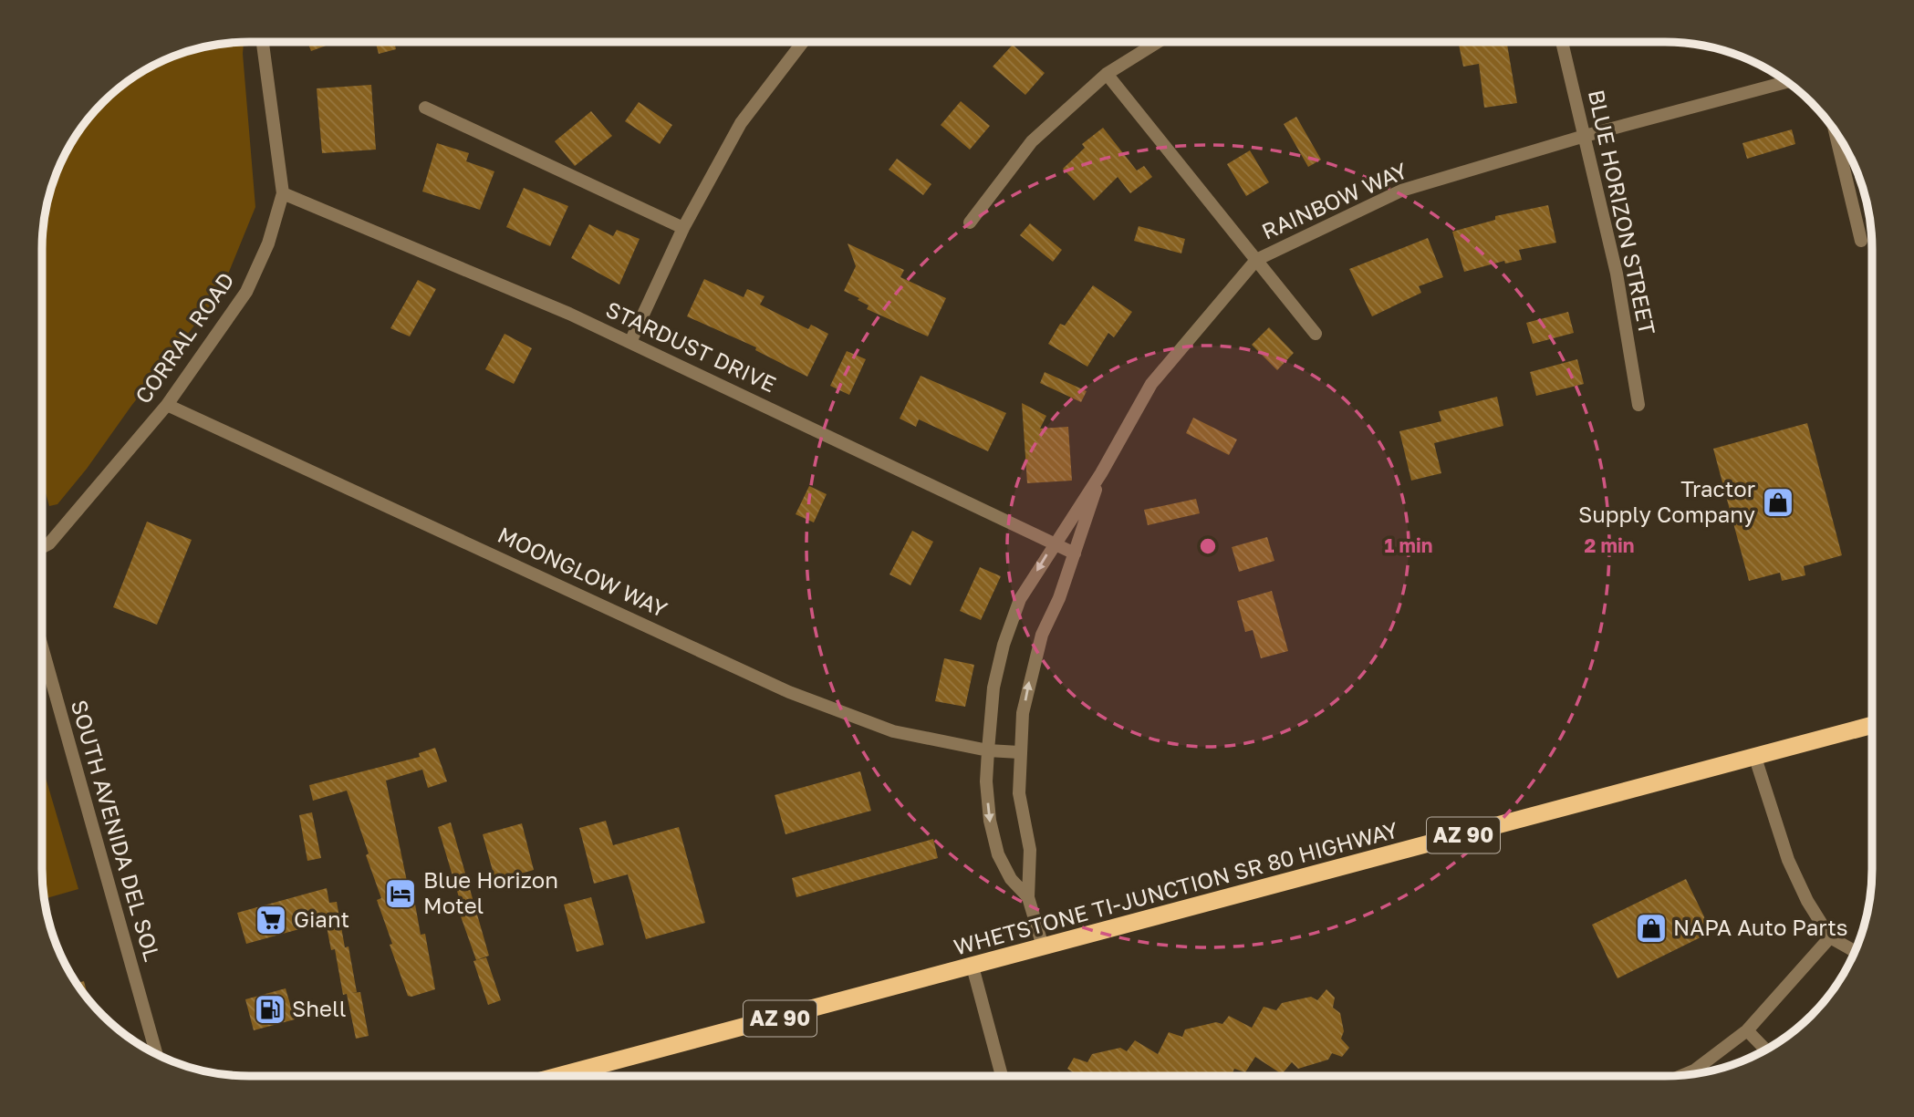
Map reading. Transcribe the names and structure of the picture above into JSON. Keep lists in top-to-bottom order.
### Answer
{
  "streets": {
    "highway": ["AZ 90", "WHETSTONE TI-JUNCTION SR 80 HIGHWAY"],
    "street": [
      "RAINBOW WAY",
      "BLUE HORIZON STREET",
      "CORRAL ROAD",
      "STARDUST DRIVE",
      "MOONGLOW WAY",
      "SOUTH AVENIDA DEL SOL"
    ]
  },
  "crossings": [
    ["RAINBOW WAY", "BLUE HORIZON STREET"],
    ["RAINBOW WAY", "STARDUST DRIVE"],
    ["RAINBOW WAY", "MOONGLOW WAY"],
    ["RAINBOW WAY", "WHETSTONE TI-JUNCTION SR 80 HIGHWAY"],
    ["CORRAL ROAD", "STARDUST DRIVE"],
    ["CORRAL ROAD", "MOONGLOW WAY"]
  ],
  "places": {
    "shop": ["Tractor Supply Company", "NAPA Auto Parts"],
    "hotel": ["Blue Horizon Motel"],
    "supermarket": ["Giant"],
    "fuel station": ["Shell"]
  },
  "rings": ["1 min", "2 min"]
}
